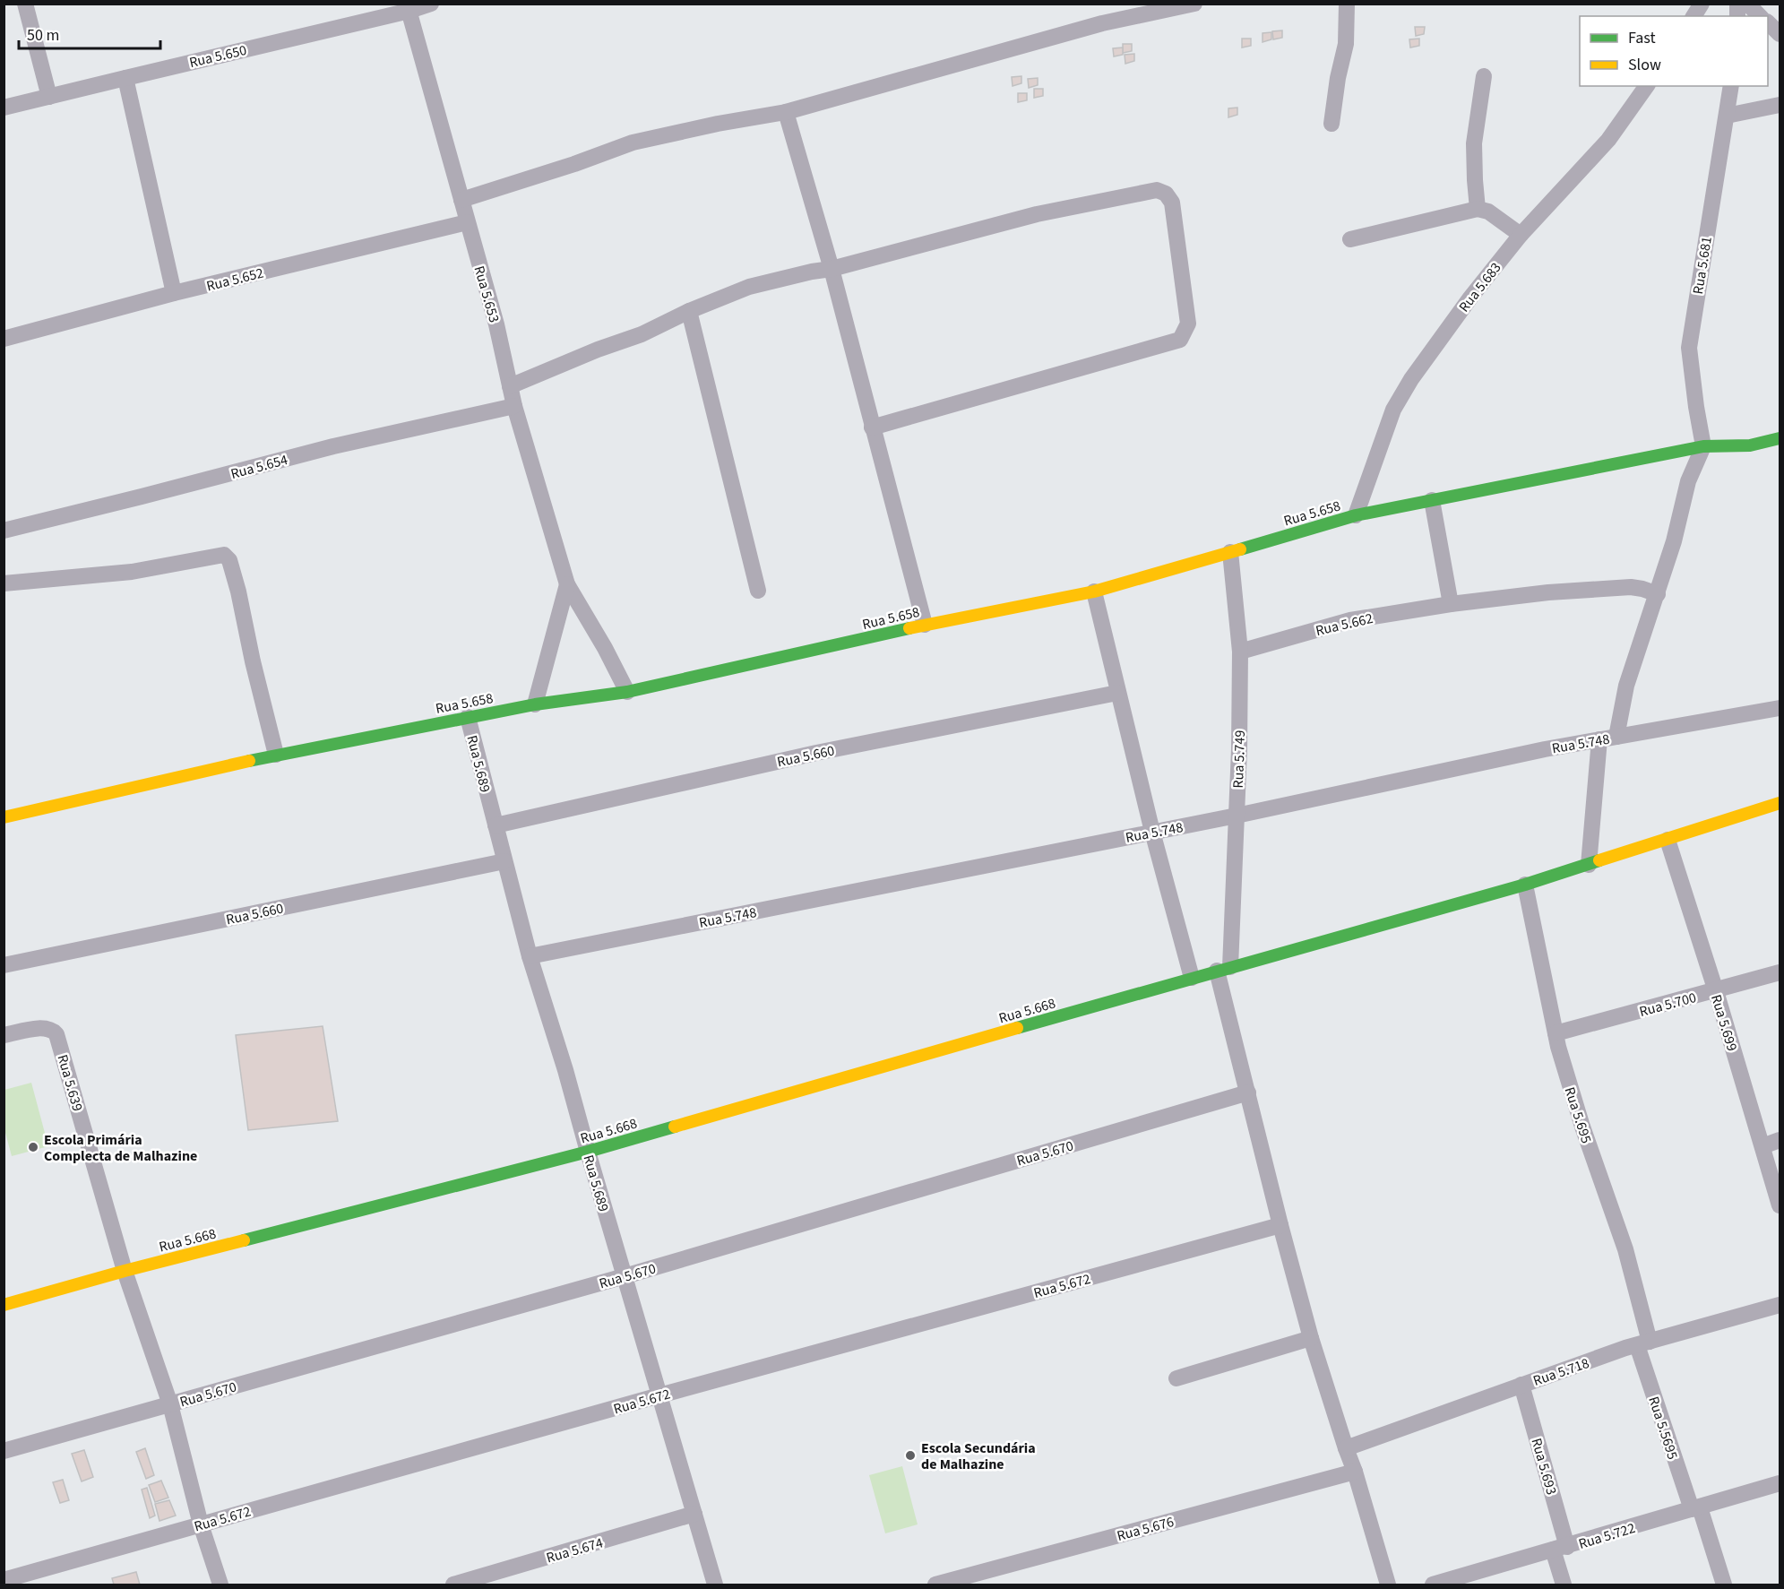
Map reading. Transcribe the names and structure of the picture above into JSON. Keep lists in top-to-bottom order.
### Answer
{
  "streets": {
    "street": [
      "Rua 5.650",
      "Rua 5.681",
      "Rua 5.652",
      "Rua 5.683",
      "Rua 5.653",
      "Rua 5.654",
      "Rua 5.658",
      "Rua 5.662",
      "Rua 5.748",
      "Rua 5.660",
      "Rua 5.749",
      "Rua 5.689",
      "Rua 5.700",
      "Rua 5.668",
      "Rua 5.699",
      "Rua 5.639",
      "Rua 5.695",
      "Rua 5.670",
      "Rua 5.672",
      "Rua 5.718",
      "Rua 5.5695",
      "Rua 5.693",
      "Rua 5.676",
      "Rua 5.722",
      "Rua 5.674"
    ]
  },
  "crossings": [
    ["Rua 5.650", "Rua 5.653"],
    ["Rua 5.681", "Rua 5.658"],
    ["Rua 5.652", "Rua 5.653"],
    ["Rua 5.683", "Rua 5.658"],
    ["Rua 5.653", "Rua 5.654"],
    ["Rua 5.653", "Rua 5.658"],
    ["Rua 5.658", "Rua 5.749"],
    ["Rua 5.658", "Rua 5.689"],
    ["Rua 5.662", "Rua 5.749"],
    ["Rua 5.748", "Rua 5.749"],
    ["Rua 5.748", "Rua 5.689"],
    ["Rua 5.660", "Rua 5.689"],
    ["Rua 5.749", "Rua 5.668"],
    ["Rua 5.749", "Rua 5.670"],
    ["Rua 5.749", "Rua 5.672"],
    ["Rua 5.749", "Rua 5.718"],
    ["Rua 5.749", "Rua 5.676"],
    ["Rua 5.689", "Rua 5.668"],
    ["Rua 5.689", "Rua 5.670"],
    ["Rua 5.689", "Rua 5.672"],
    ["Rua 5.689", "Rua 5.674"],
    ["Rua 5.700", "Rua 5.699"],
    ["Rua 5.700", "Rua 5.695"],
    ["Rua 5.668", "Rua 5.639"],
    ["Rua 5.639", "Rua 5.670"],
    ["Rua 5.639", "Rua 5.672"],
    ["Rua 5.695", "Rua 5.718"],
    ["Rua 5.695", "Rua 5.5695"],
    ["Rua 5.718", "Rua 5.5695"],
    ["Rua 5.718", "Rua 5.693"],
    ["Rua 5.5695", "Rua 5.722"],
    ["Rua 5.693", "Rua 5.722"]
  ],
  "places": ["Escola Primária Complecta de Malhazine", "Escola Secundária de Malhazine"],
  "legend": ["Fast", "Slow"],
  "scale_bar": "50 m"
}
